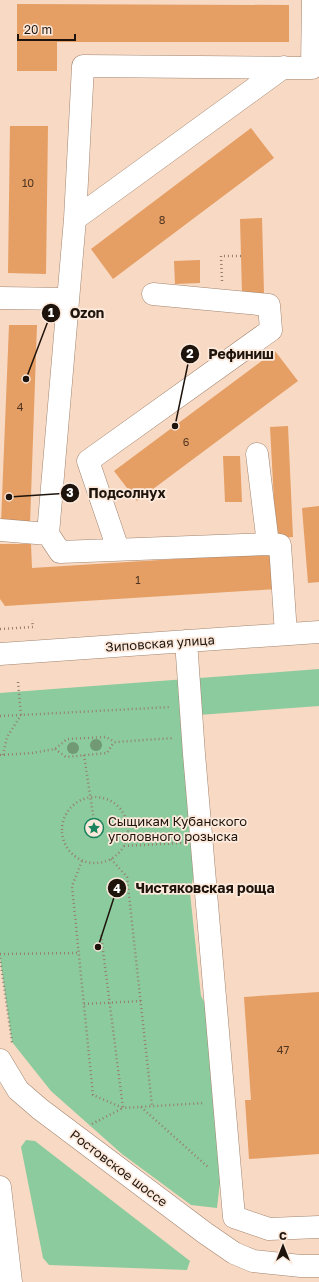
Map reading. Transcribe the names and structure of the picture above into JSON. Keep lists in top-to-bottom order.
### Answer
{
  "streets": {
    "main road": ["Зиповская улица", "Ростовское шоссе"]
  },
  "places": {
    "other": [
      "Ozon",
      "Рефиниш",
      "Подсолнух",
      "Чистяковская роща"
    ],
    "place": ["Сыщикам Кубанского уголовного розыска"]
  },
  "house_numbers": [
    "10",
    "8",
    "4",
    "6",
    "1",
    "47"
  ],
  "scale_bar": "20 m",
  "north": "top"
}
